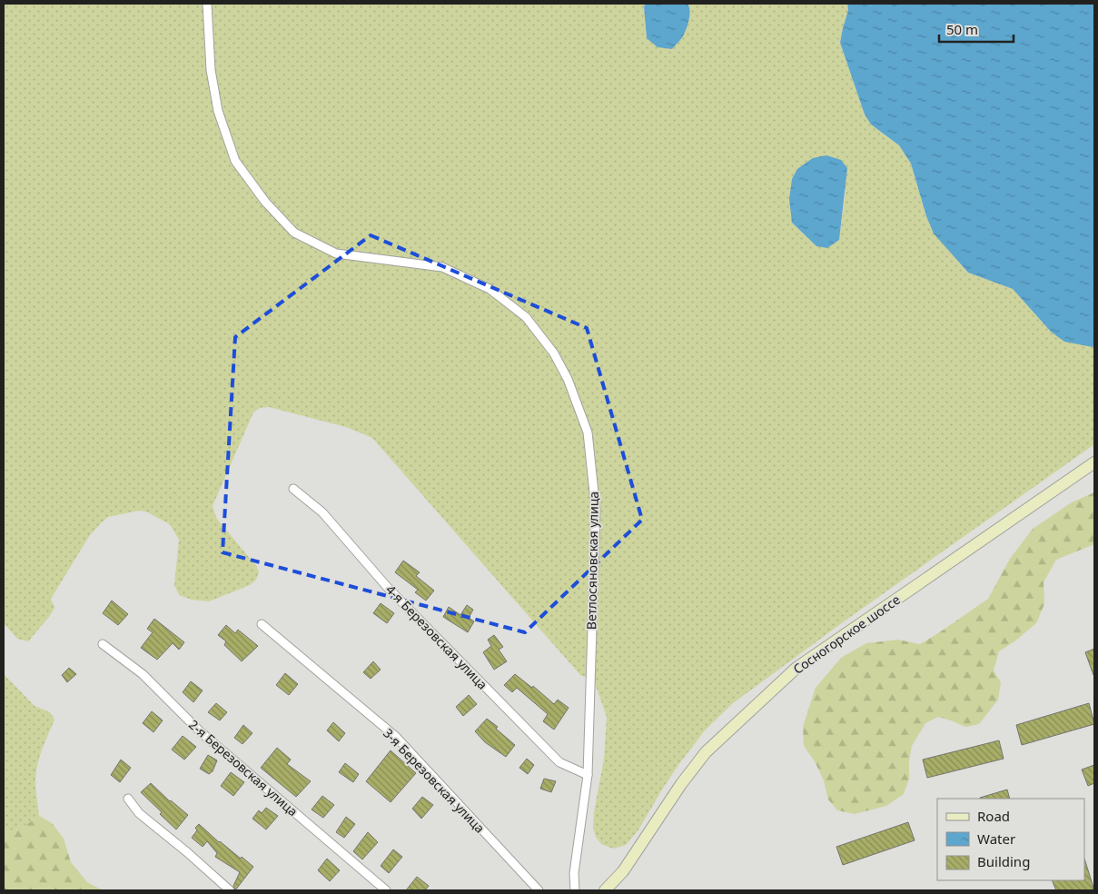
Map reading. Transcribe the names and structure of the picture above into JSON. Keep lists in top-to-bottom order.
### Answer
{
  "streets": {
    "main road": ["Сосногорское шоссе"],
    "street": [
      "Ветлосяновская улица",
      "4-я Березовская улица",
      "2-я Березовская улица",
      "3-я Березовская улица"
    ]
  },
  "crossings": [
    ["Ветлосяновская улица", "4-я Березовская улица"]
  ],
  "legend": ["Road", "Water", "Building"],
  "scale_bar": "50 m"
}
